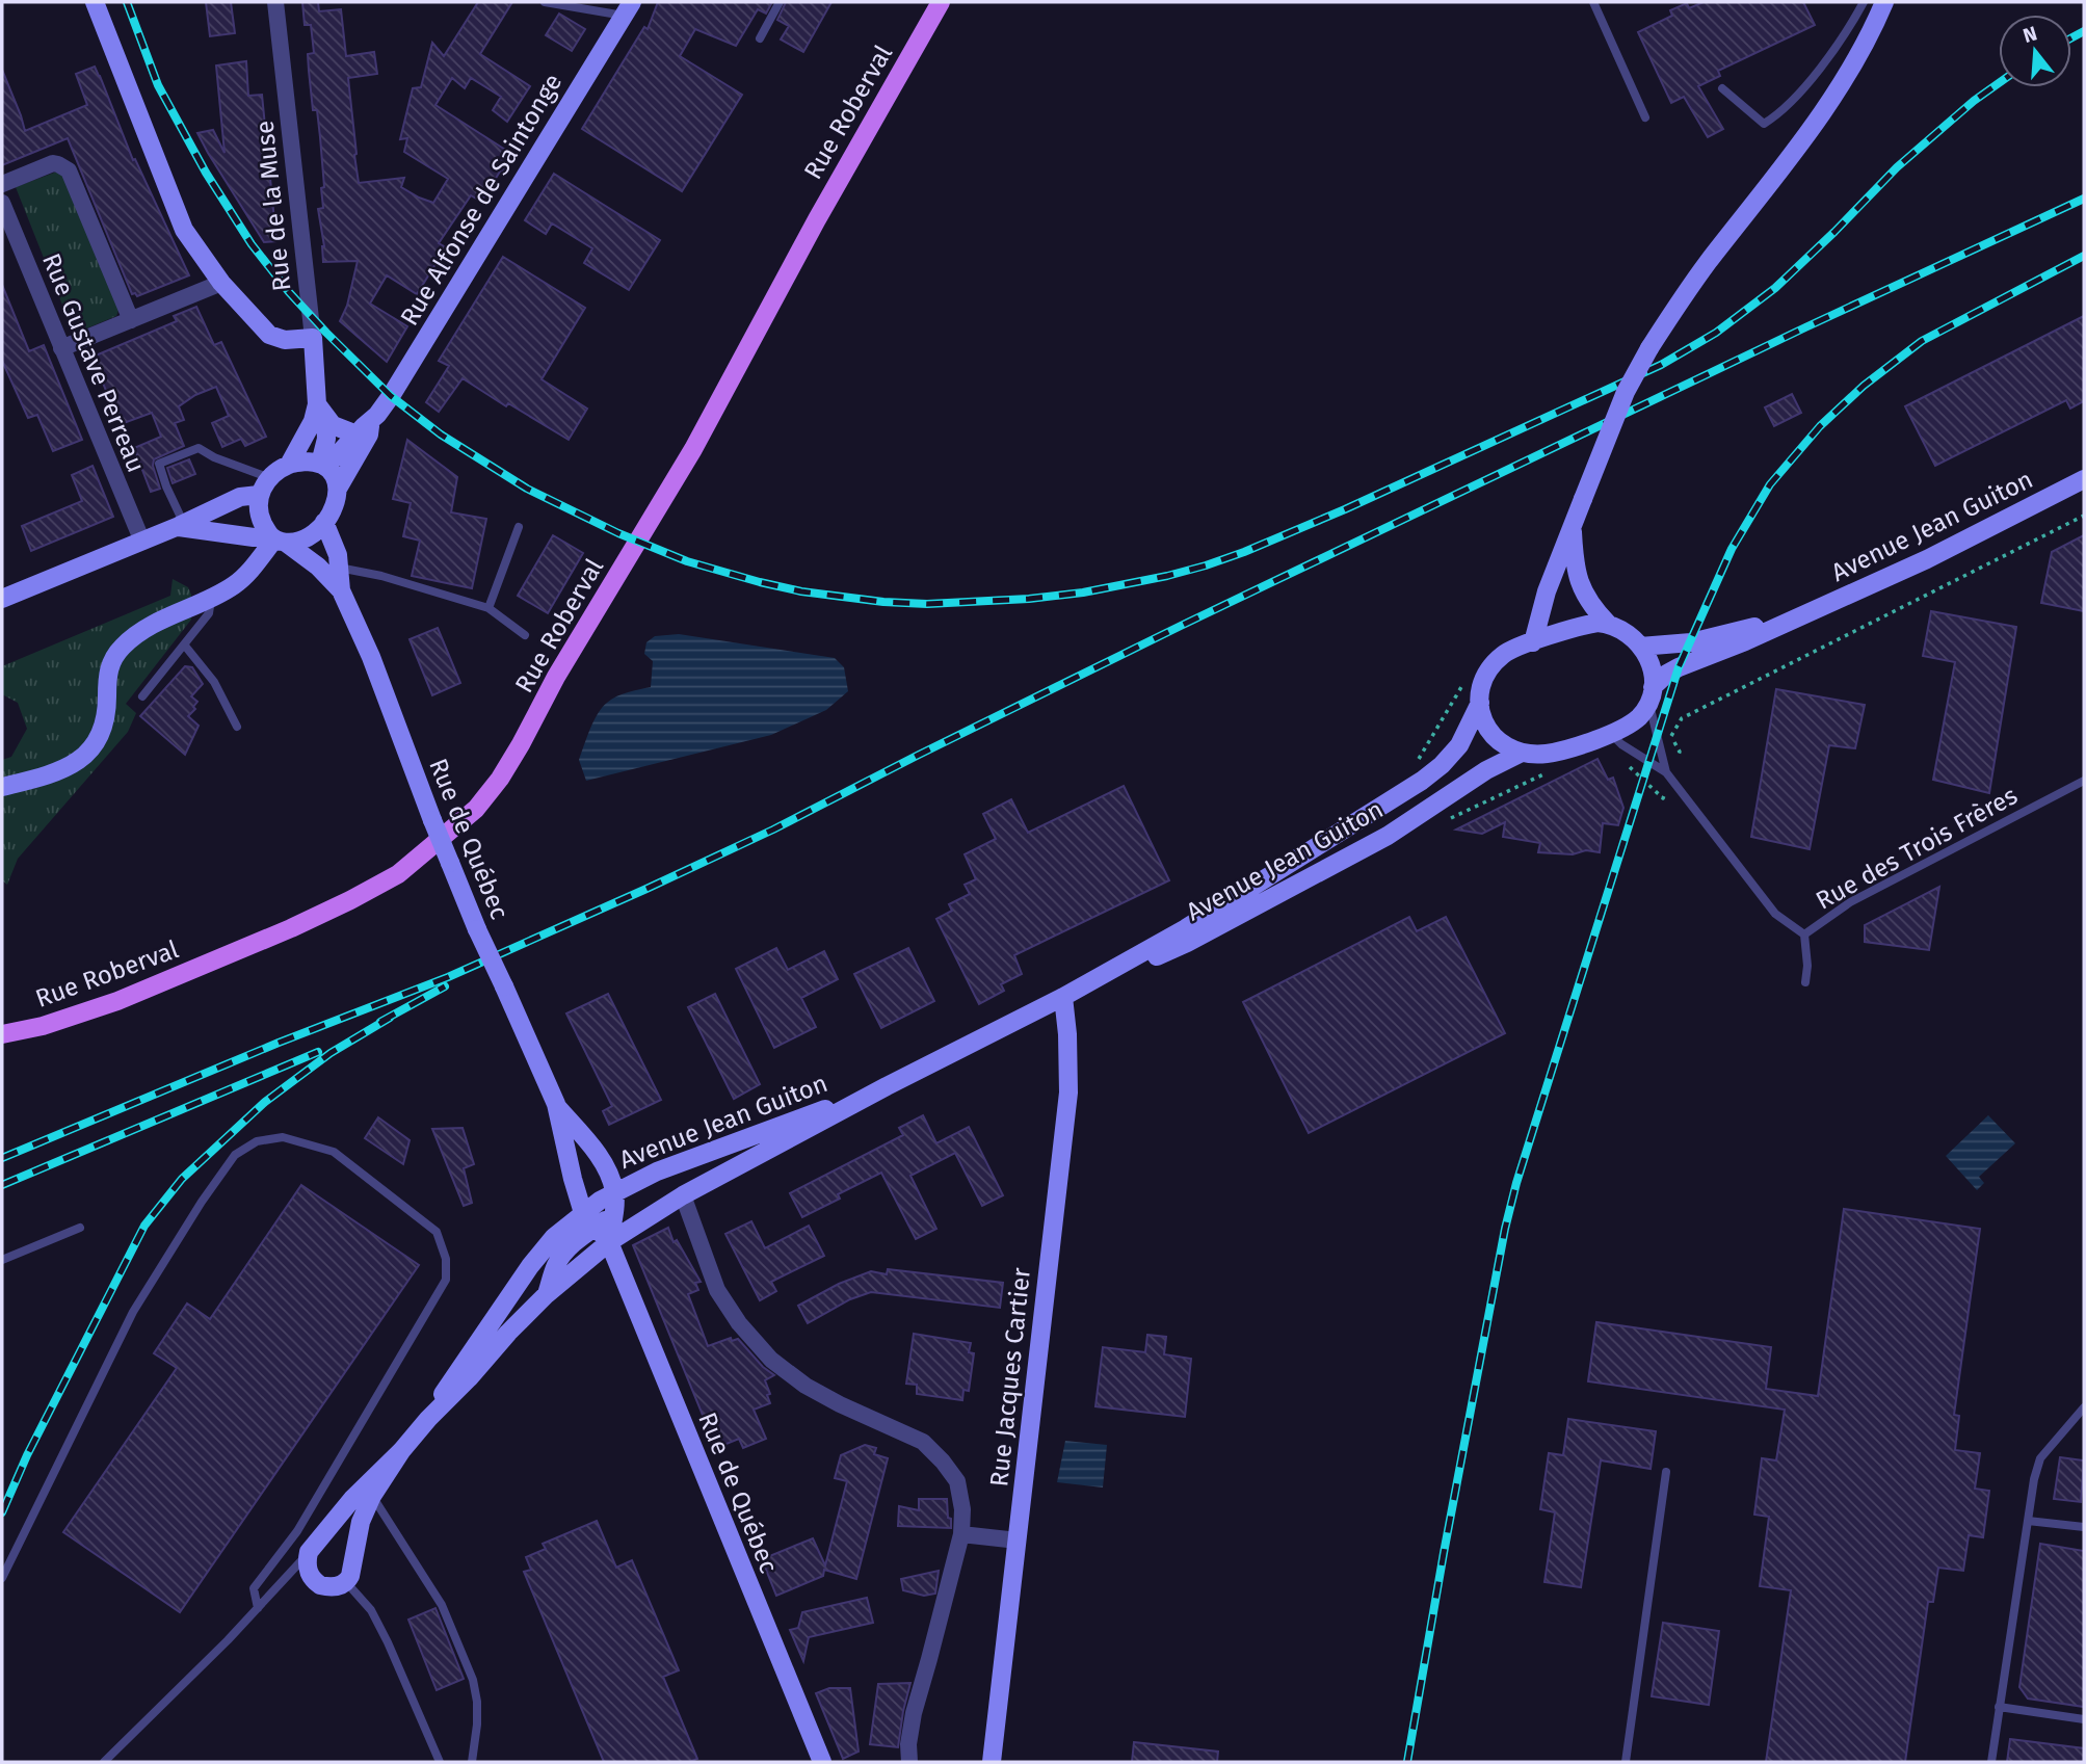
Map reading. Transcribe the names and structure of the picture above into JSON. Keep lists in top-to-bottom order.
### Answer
{
  "streets": {
    "main road": ["Rue Roberval"],
    "street": [
      "Rue Alfonse de Saintonge",
      "Rue de la Muse",
      "Rue Gustave Perreau",
      "Avenue Jean Guiton",
      "Rue de Québec",
      "Rue Jacques Cartier"
    ],
    "lane": ["Rue des Trois Frères"]
  },
  "crossings": [
    ["Rue Alfonse de Saintonge", "Rue de la Muse"],
    ["Rue Alfonse de Saintonge", "Rue de Québec"],
    ["Rue de la Muse", "Rue de Québec"],
    ["Avenue Jean Guiton", "Rue de Québec"],
    ["Avenue Jean Guiton", "Rue des Trois Frères"],
    ["Avenue Jean Guiton", "Rue Jacques Cartier"]
  ],
  "north": "top"
}
